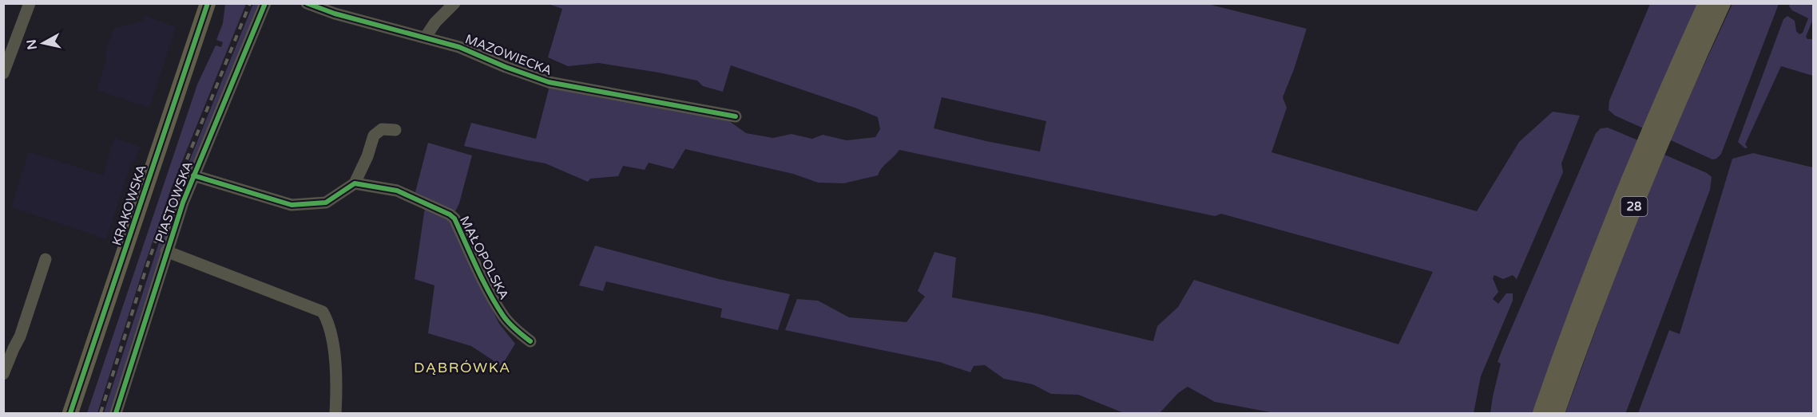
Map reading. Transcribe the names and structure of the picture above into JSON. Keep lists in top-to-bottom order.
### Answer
{
  "streets": {
    "main road": ["KRAKOWSKA", "28"],
    "street": ["MAZOWIECKA", "PIASTOWSKA", "MAŁOPOLSKA"]
  },
  "districts": ["DĄBRÓWKA"],
  "north": "left"
}
